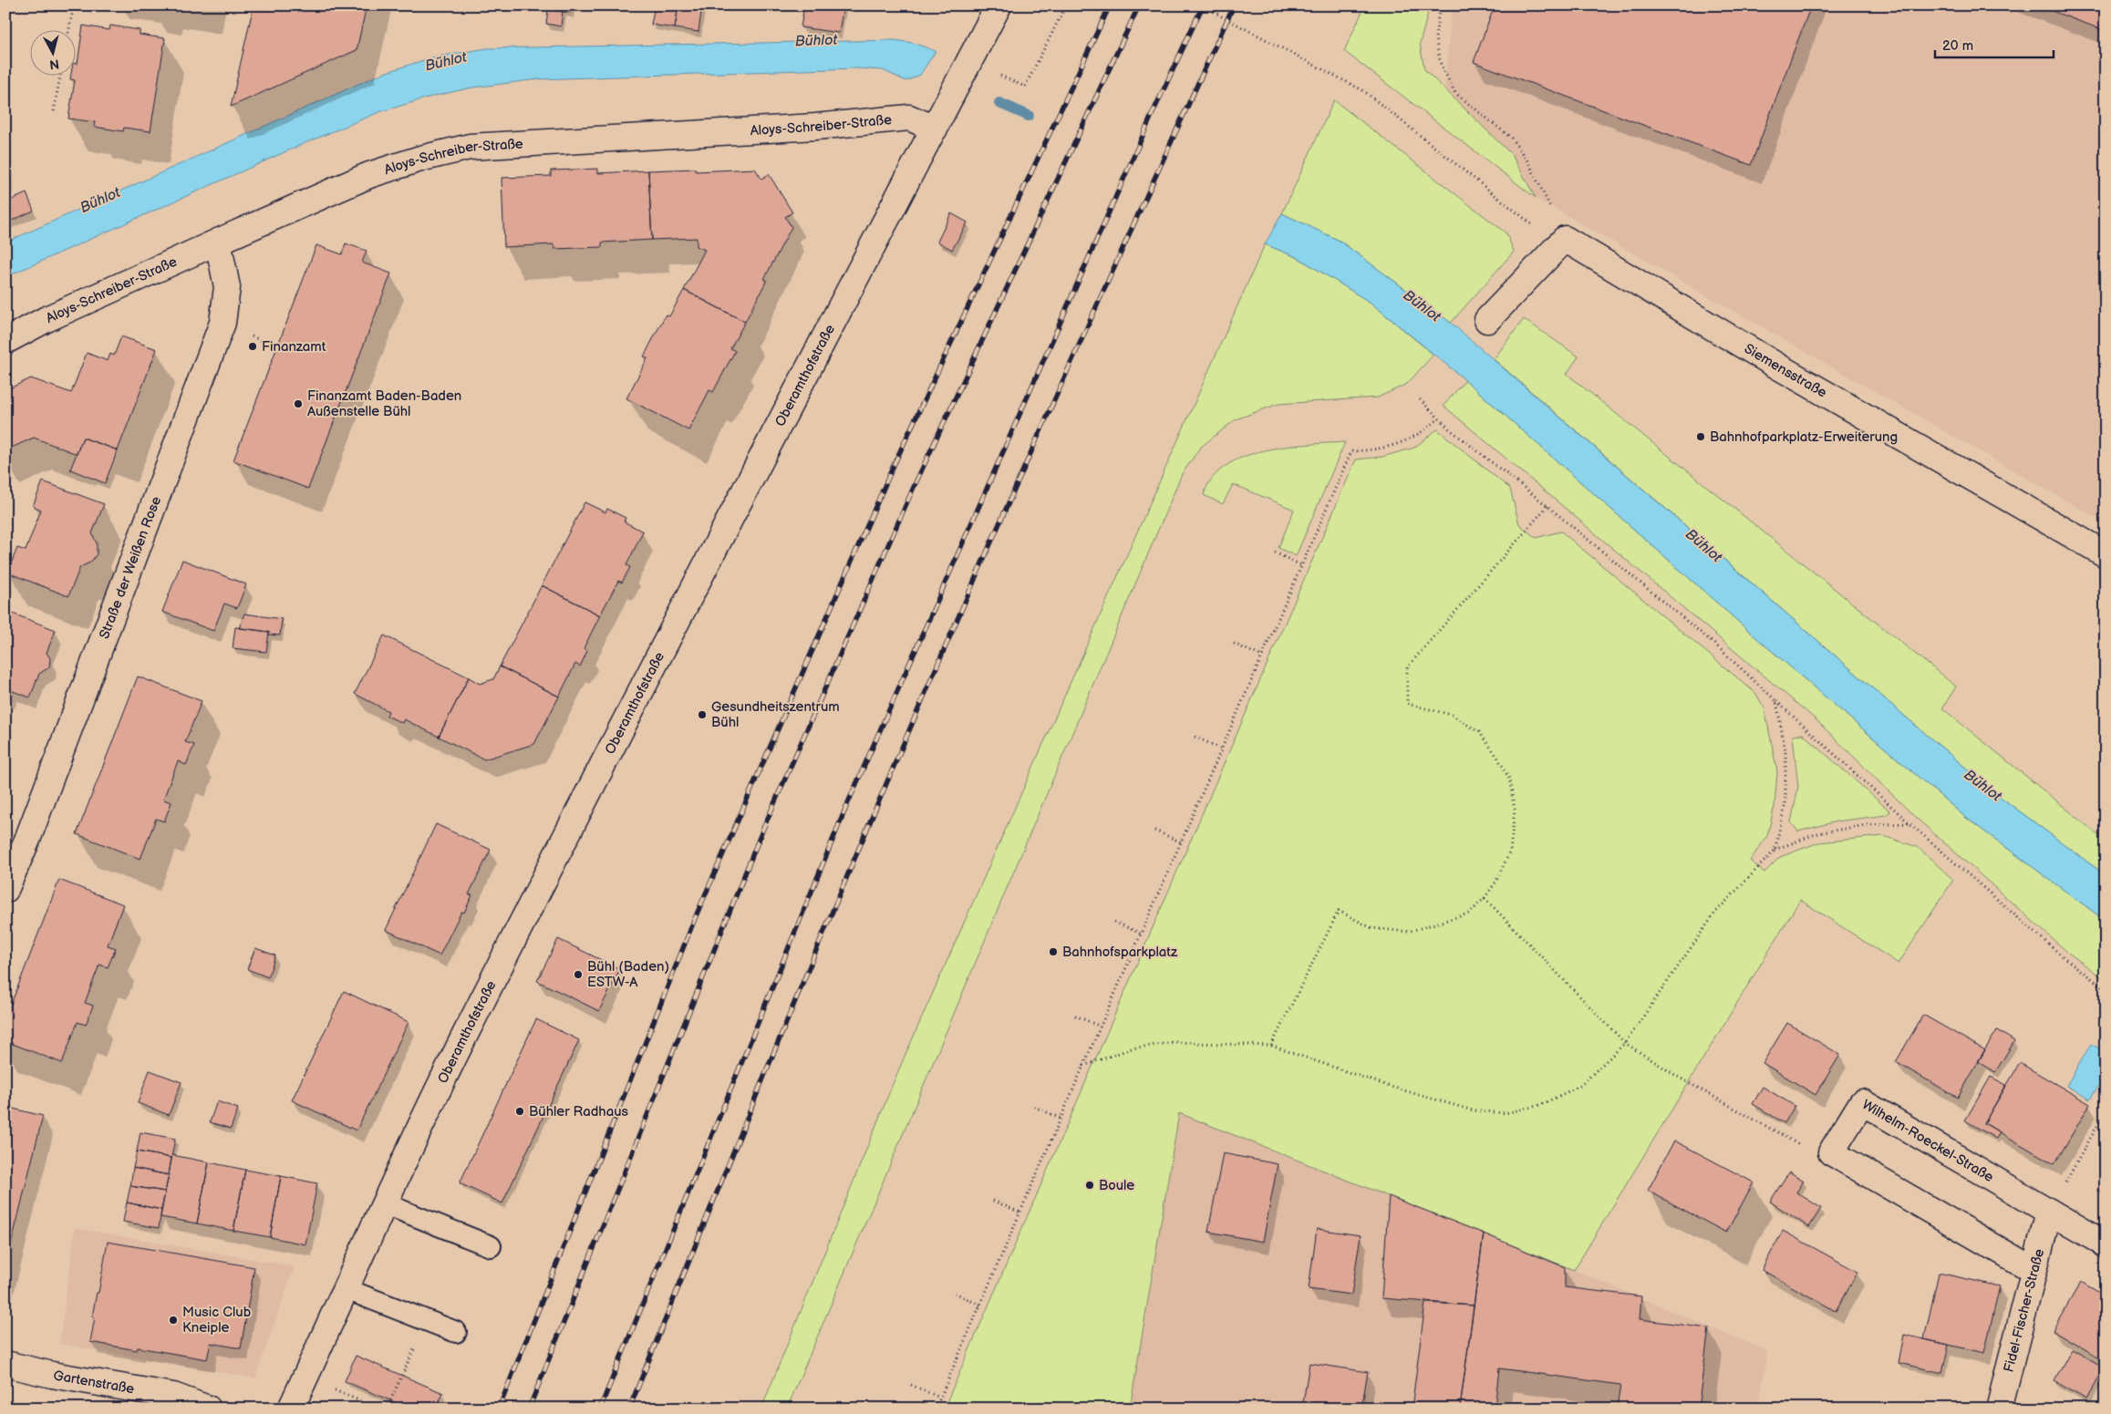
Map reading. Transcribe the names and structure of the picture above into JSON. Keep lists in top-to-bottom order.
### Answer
{
  "streets": {
    "street": [
      "Aloys-Schreiber-Straße",
      "Siemensstraße",
      "Oberamthofstraße",
      "Straße der Weißen Rose",
      "Wilhelm-Roeckel-Straße",
      "Fidel-Fischer-Straße",
      "Gartenstraße"
    ]
  },
  "crossings": [
    ["Aloys-Schreiber-Straße", "Oberamthofstraße"],
    ["Aloys-Schreiber-Straße", "Straße der Weißen Rose"],
    ["Wilhelm-Roeckel-Straße", "Fidel-Fischer-Straße"]
  ],
  "water": ["Bühlot"],
  "places": [
    "Finanzamt",
    "Finanzamt Baden-Baden Außenstelle Bühl",
    "Bahnhofparkplatz-Erweiterung",
    "Gesundheitszentrum Bühl",
    "Bahnhofsparkplatz",
    "Bühl (Baden) ESTW-A",
    "Bühler Radhaus",
    "Boule",
    "Music Club Kneiple"
  ],
  "scale_bar": "20 m",
  "north": "bottom"
}
